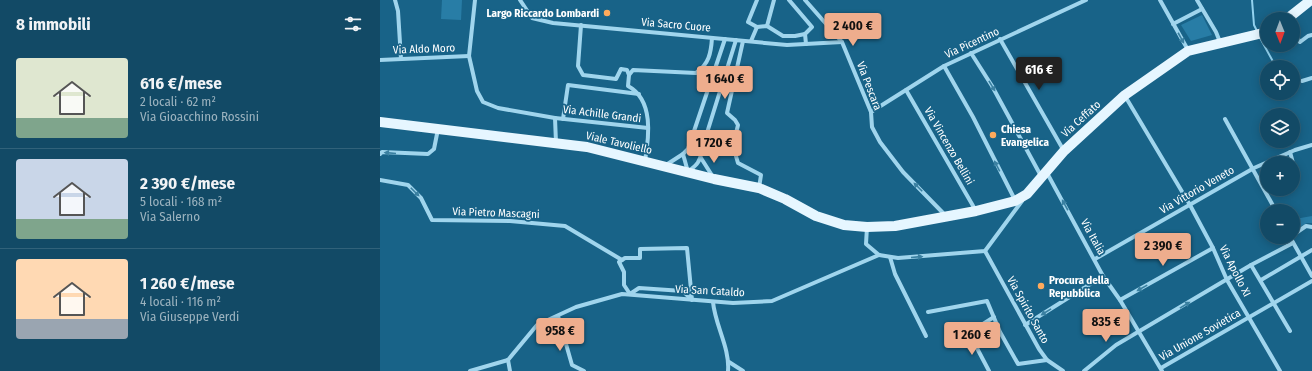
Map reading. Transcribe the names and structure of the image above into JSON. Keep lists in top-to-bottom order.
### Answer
{
  "streets": {
    "main road": ["Via Ceffato", "Viale Tavoliello"],
    "street": [
      "Via Sacro Cuore",
      "Via Picentino",
      "Via Aldo Moro",
      "Via Pescara",
      "Via Achille Grandi",
      "Via Vincenzo Bellini",
      "Via Vittorio Veneto",
      "Via Pietro Mascagni",
      "Via Italia",
      "Via Apollo XI",
      "Via San Cataldo",
      "Via Spirito Santo",
      "Via Unione Sovietica"
    ]
  },
  "crossings": [
    ["Via Sacro Cuore", "Via Pescara"],
    ["Via Picentino", "Via Pescara"],
    ["Via Picentino", "Via Vincenzo Bellini"],
    ["Via Picentino", "Via Italia"],
    ["Via Aldo Moro", "Via Achille Grandi"],
    ["Via Pescara", "Via Ceffato"],
    ["Via Ceffato", "Viale Tavoliello"],
    ["Via Ceffato", "Via Vincenzo Bellini"],
    ["Via Ceffato", "Via Italia"],
    ["Via Ceffato", "Via Apollo XI"],
    ["Via Vittorio Veneto", "Via Italia"],
    ["Via Vittorio Veneto", "Via Apollo XI"],
    ["Via Italia", "Via Unione Sovietica"],
    ["Via Apollo XI", "Via Unione Sovietica"]
  ],
  "one_way": ["Via Pescara", "Via Pietro Mascagni"],
  "places": ["Largo Riccardo Lombardi", "Chiesa Evangelica", "Procura della Repubblica"],
  "north": "bottom",
  "page": {
    "heading": "8 immobili",
    "map_buttons": ["+", "−"],
    "price": [
      "2 400 €",
      "616 €",
      "1 640 €",
      "1 720 €",
      "2 390 €",
      "835 €",
      "958 €",
      "1 260 €"
    ],
    "list": [
      {
        "name": "616 €/mese",
        "note": "2 locali · 62 m² · Via Gioacchino Rossini"
      },
      {
        "name": "2 390 €/mese",
        "note": "5 locali · 168 m² · Via Salerno"
      },
      {
        "name": "1 260 €/mese",
        "note": "4 locali · 116 m² · Via Giuseppe Verdi"
      }
    ]
  }
}
